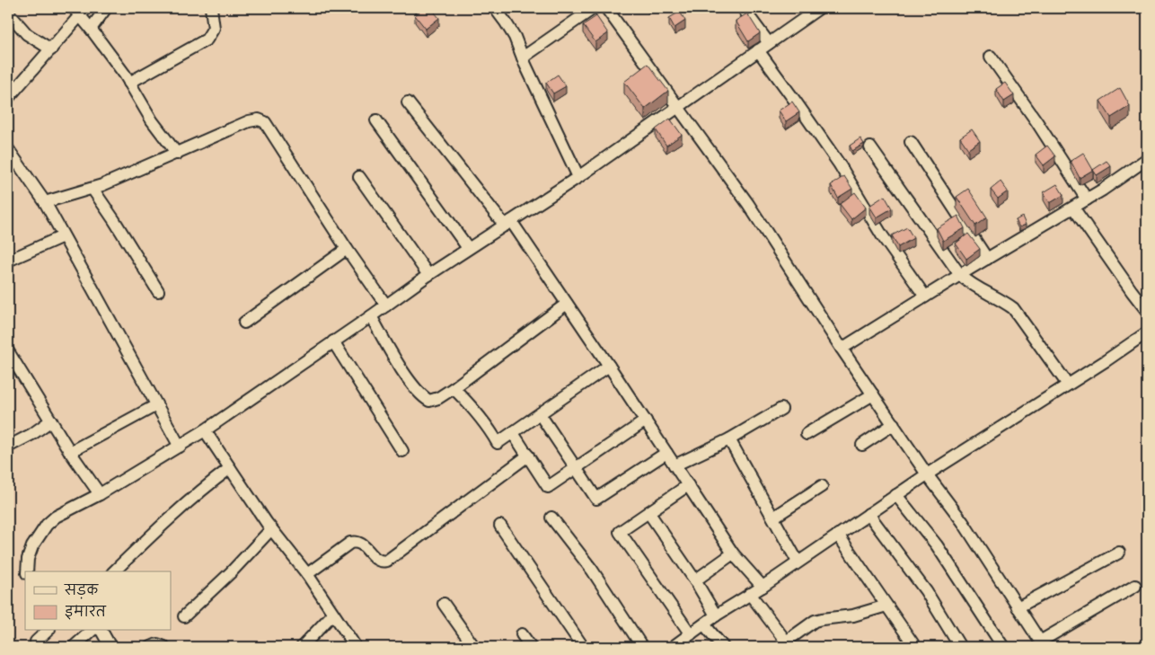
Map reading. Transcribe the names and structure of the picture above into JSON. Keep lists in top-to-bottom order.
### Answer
{
  "legend": ["सड़क", "इमारत"]
}
